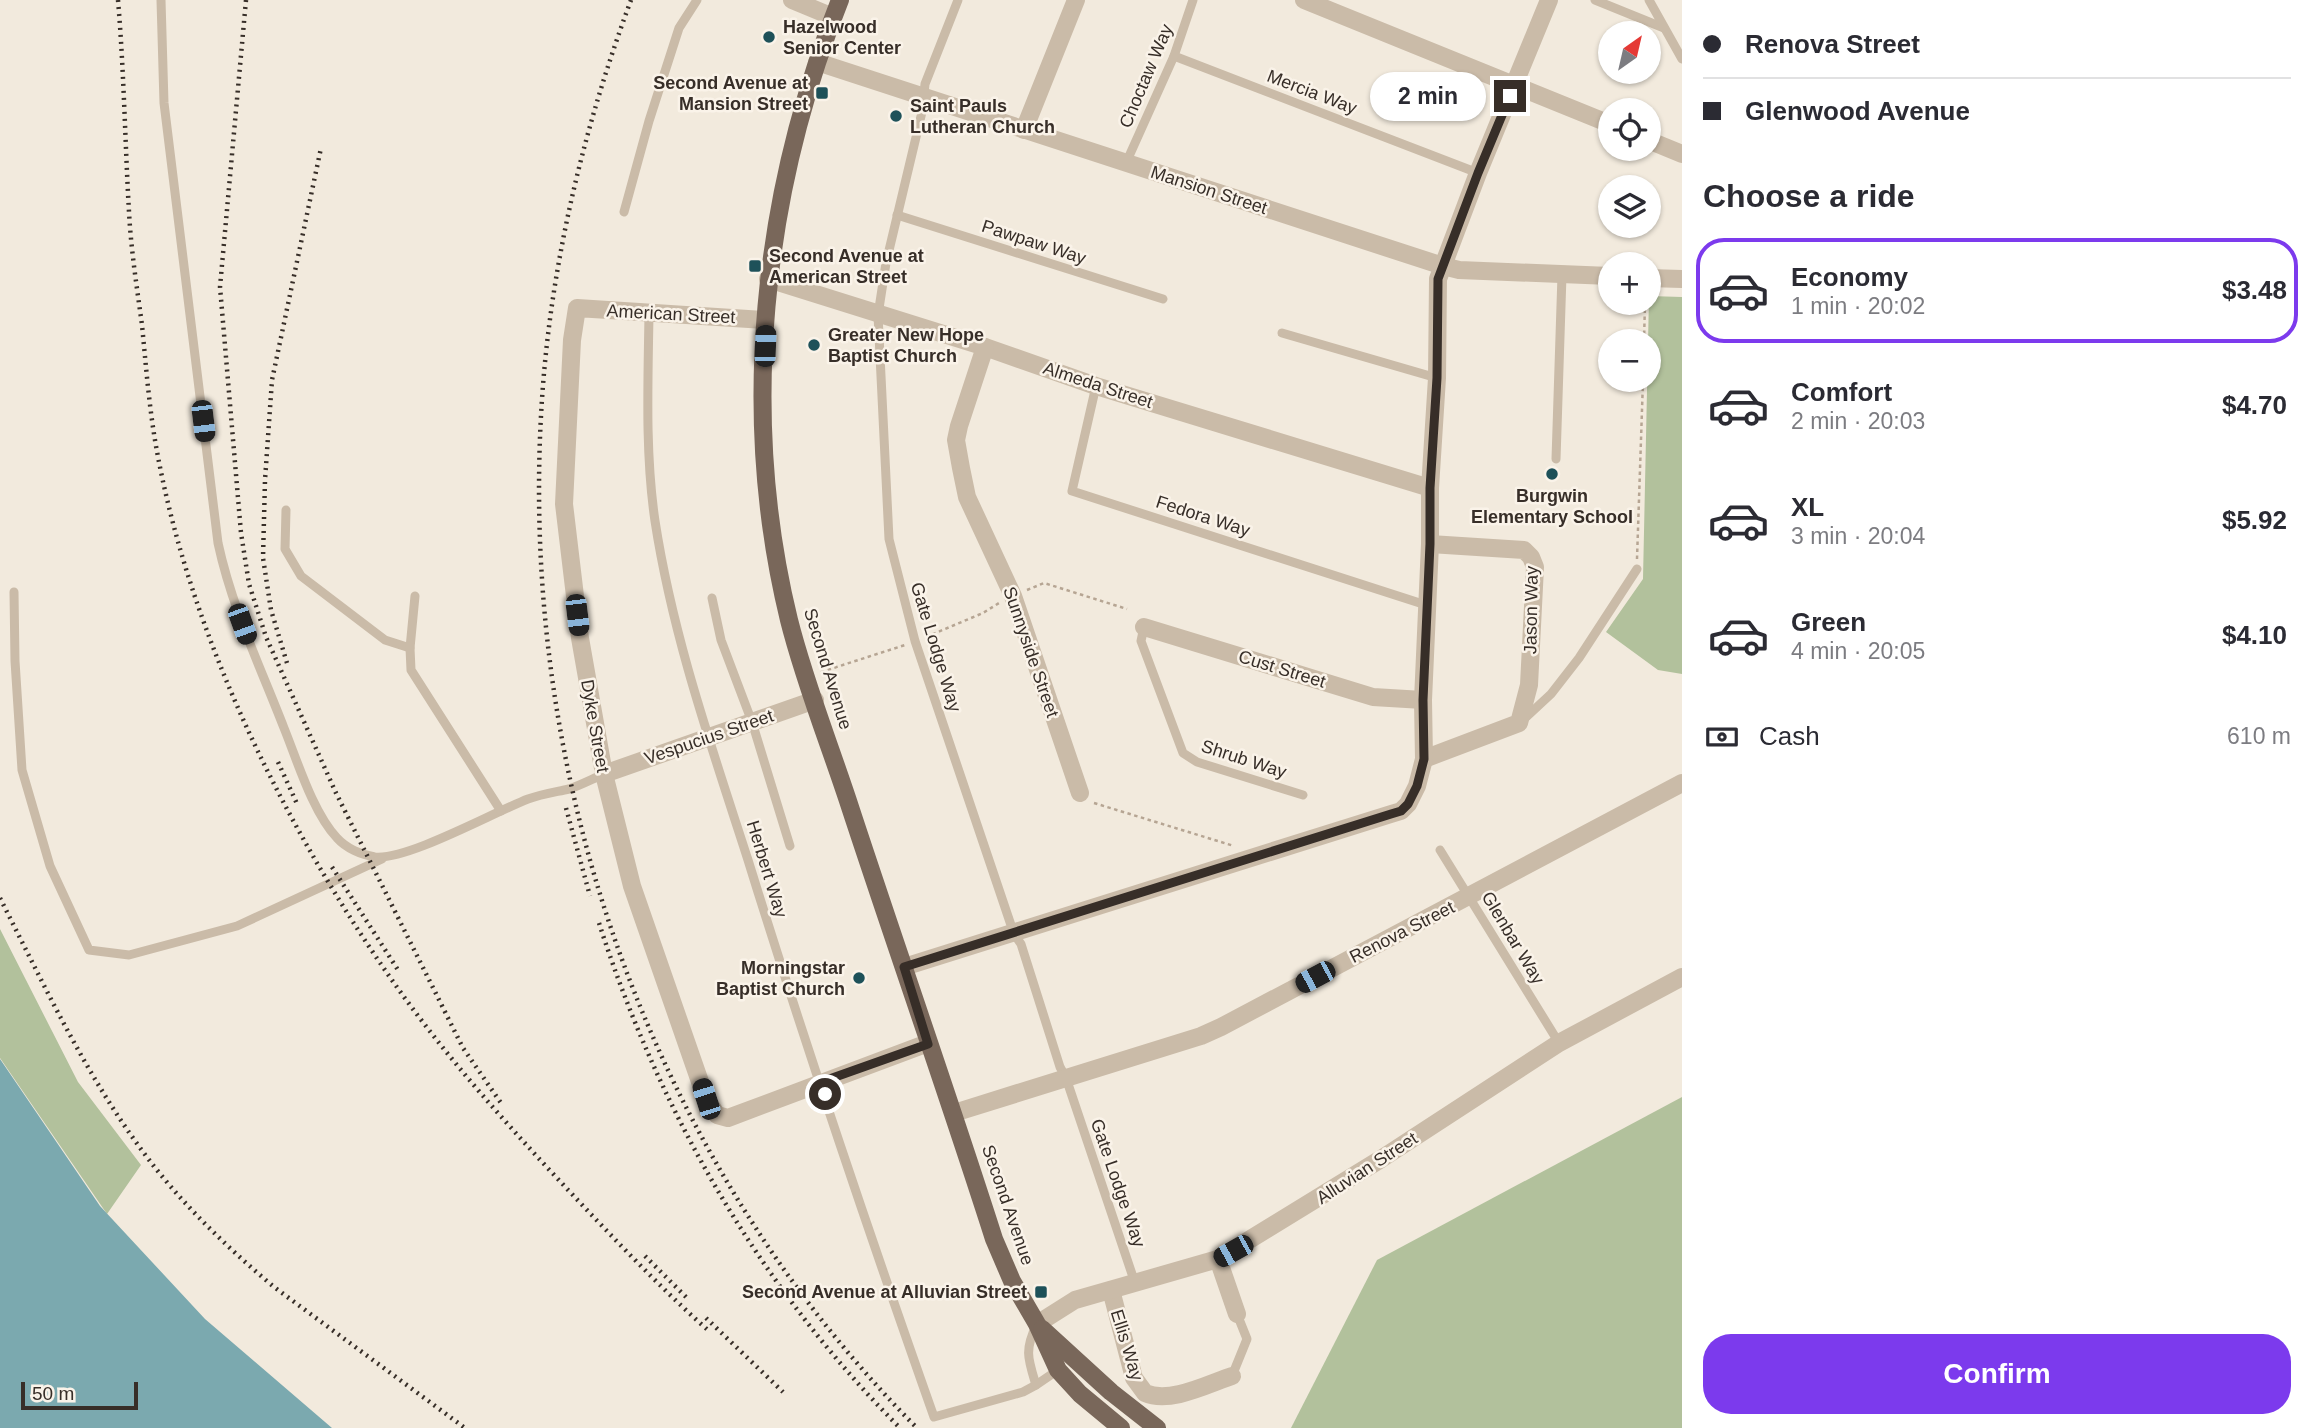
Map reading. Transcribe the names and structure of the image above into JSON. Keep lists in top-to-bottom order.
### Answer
{
  "streets": {
    "main road": ["Second Avenue"],
    "street": [
      "Mansion Street",
      "American Street",
      "Almeda Street",
      "Jason Way",
      "Sunnyside Street",
      "Cust Street",
      "Dyke Street",
      "Vespucius Street",
      "Renova Street",
      "Alluvian Street",
      "Ellis Way"
    ],
    "lane": [
      "Choctaw Way",
      "Mercia Way",
      "Pawpaw Way",
      "Fedora Way",
      "Gate Lodge Way",
      "Shrub Way",
      "Herbert Way",
      "Glenbar Way"
    ]
  },
  "crossings": [
    ["Choctaw Way", "Mercia Way"],
    ["Choctaw Way", "Mansion Street"],
    ["Mansion Street", "Gate Lodge Way"],
    ["Mansion Street", "Second Avenue"],
    ["Pawpaw Way", "Gate Lodge Way"],
    ["American Street", "Second Avenue"],
    ["American Street", "Dyke Street"],
    ["American Street", "Herbert Way"],
    ["Almeda Street", "Fedora Way"],
    ["Almeda Street", "Gate Lodge Way"],
    ["Almeda Street", "Sunnyside Street"],
    ["Almeda Street", "Second Avenue"],
    ["Gate Lodge Way", "Renova Street"],
    ["Gate Lodge Way", "Alluvian Street"],
    ["Gate Lodge Way", "Ellis Way"],
    ["Second Avenue", "Vespucius Street"],
    ["Second Avenue", "Renova Street"],
    ["Second Avenue", "Alluvian Street"],
    ["Cust Street", "Shrub Way"],
    ["Dyke Street", "Vespucius Street"],
    ["Dyke Street", "Herbert Way"],
    ["Vespucius Street", "Herbert Way"],
    ["Renova Street", "Glenbar Way"],
    ["Glenbar Way", "Alluvian Street"],
    ["Alluvian Street", "Ellis Way"]
  ],
  "places": {
    "other": [
      "Hazelwood Senior Center",
      "Saint Pauls Lutheran Church",
      "Greater New Hope Baptist Church",
      "Burgwin Elementary School",
      "Morningstar Baptist Church"
    ],
    "transit": ["Second Avenue at Mansion Street", "Second Avenue at American Street", "Second Avenue at Alluvian Street"]
  },
  "scale_bar": "50 m",
  "north": "top right",
  "page": {
    "banner": ["Renova Street", "Glenwood Avenue"],
    "map_buttons": ["+", "−"],
    "bubble": "2 min",
    "heading": "Choose a ride",
    "list": [
      {
        "name": "Economy",
        "note": "1 min · 20:02",
        "value": "$3.48"
      },
      {
        "name": "Comfort",
        "note": "2 min · 20:03",
        "value": "$4.70"
      },
      {
        "name": "XL",
        "note": "3 min · 20:04",
        "value": "$5.92"
      },
      {
        "name": "Green",
        "note": "4 min · 20:05",
        "value": "$4.10"
      }
    ],
    "pay": ["Cash", "610 m"],
    "buttons": "Confirm",
    "scale": "50 m"
  }
}
